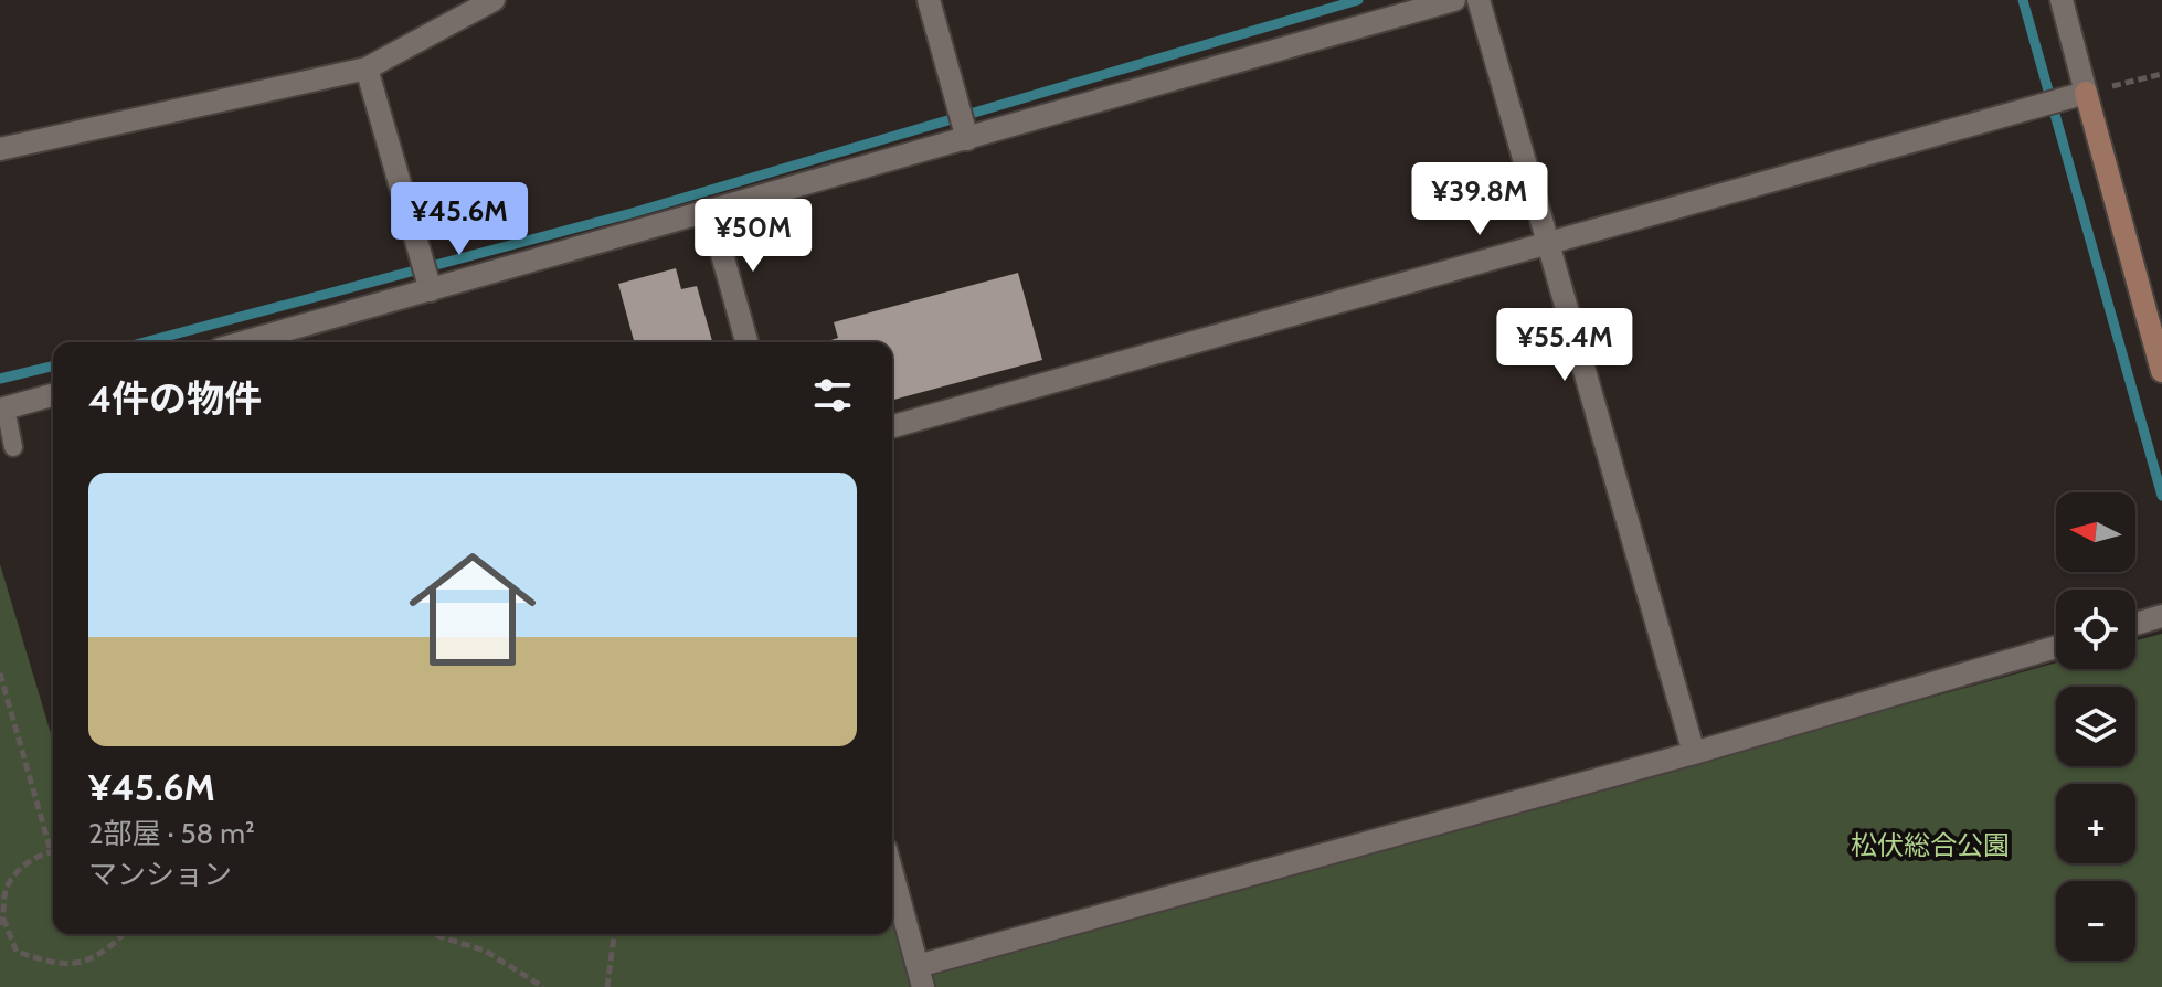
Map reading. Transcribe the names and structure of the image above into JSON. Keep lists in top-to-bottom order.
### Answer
{
  "parks": ["松伏総合公園"],
  "north": "left",
  "page": {
    "price": [
      "¥39.8M",
      "¥45.6M",
      "¥50M",
      "¥55.4M"
    ],
    "heading": "4件の物件",
    "list": [
      {
        "name": "¥45.6M",
        "note": "2部屋 · 58 m² · マンション"
      }
    ],
    "map_buttons": ["+", "−"]
  }
}
